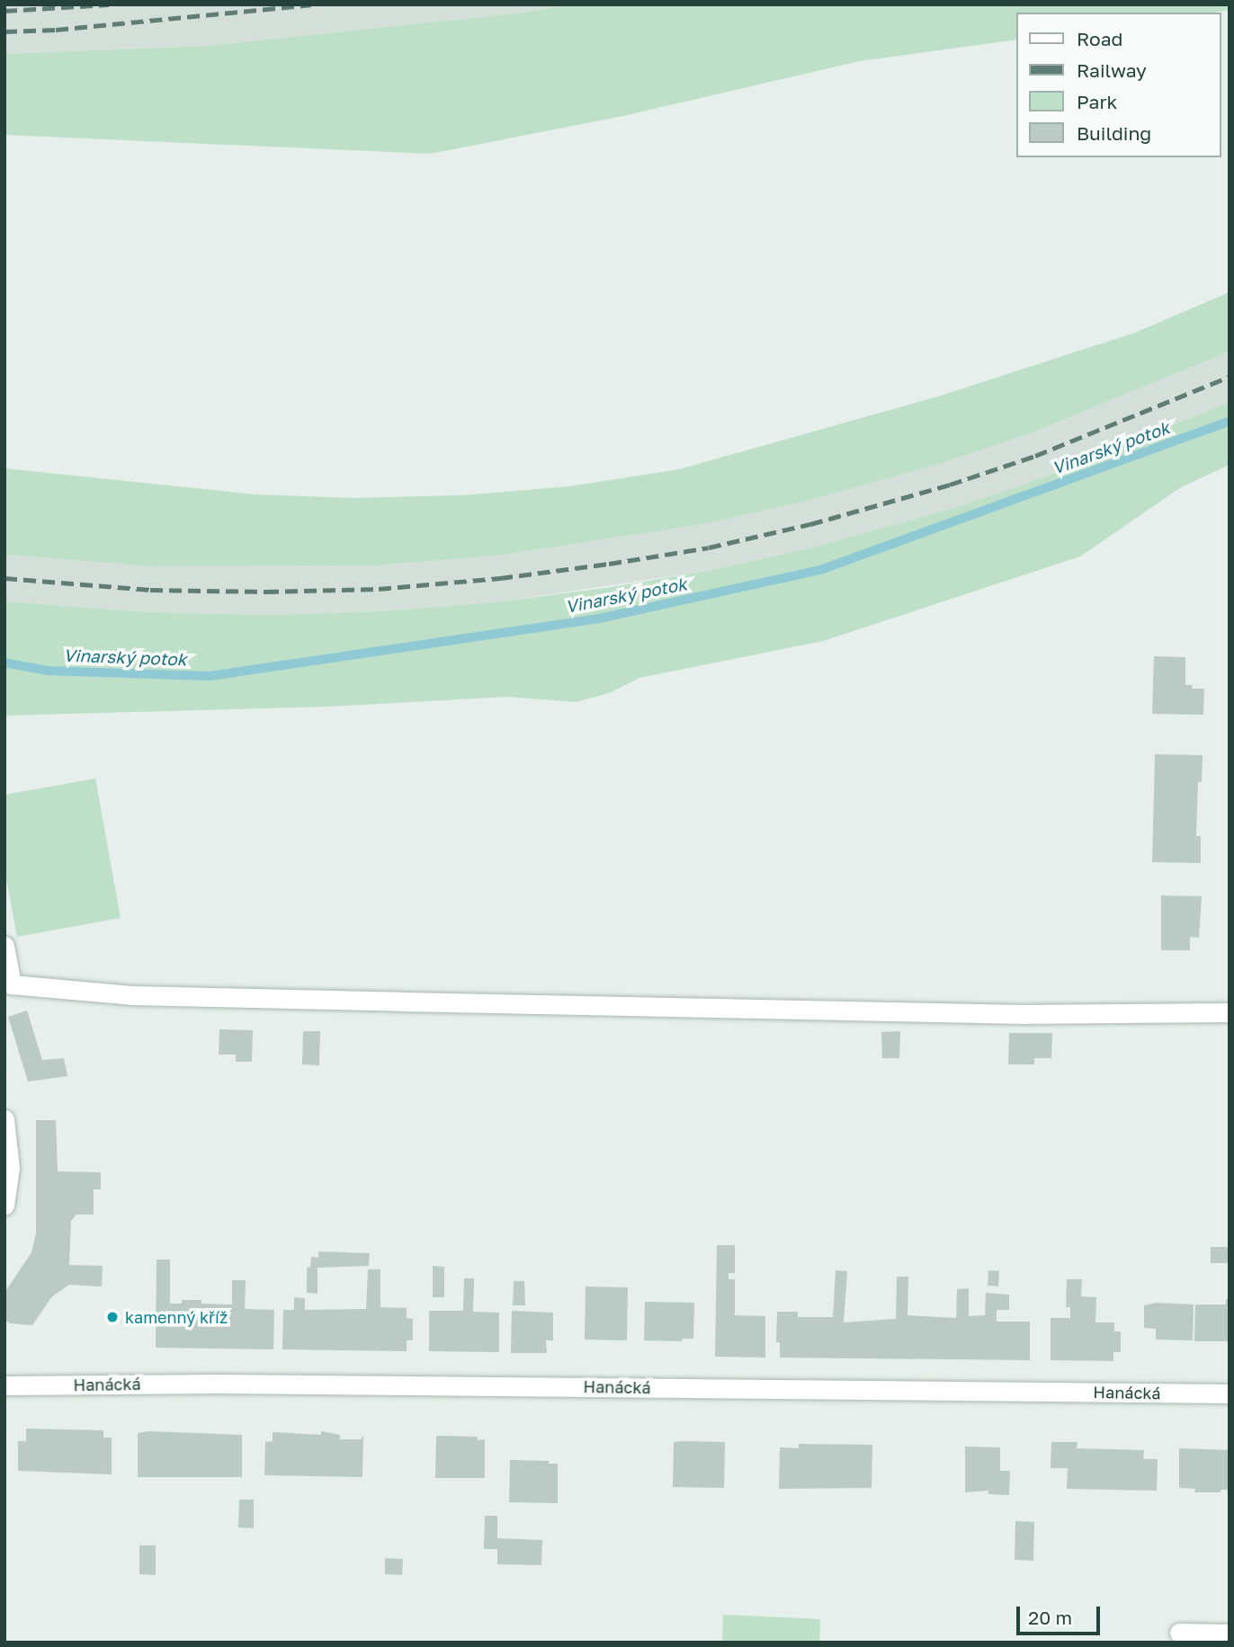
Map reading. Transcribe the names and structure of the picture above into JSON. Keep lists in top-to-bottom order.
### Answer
{
  "streets": {
    "street": ["Hanácká"]
  },
  "water": ["Vinarský potok"],
  "places": ["kamenný kříž"],
  "legend": [
    "Road",
    "Railway",
    "Park",
    "Building"
  ],
  "scale_bar": "20 m"
}
